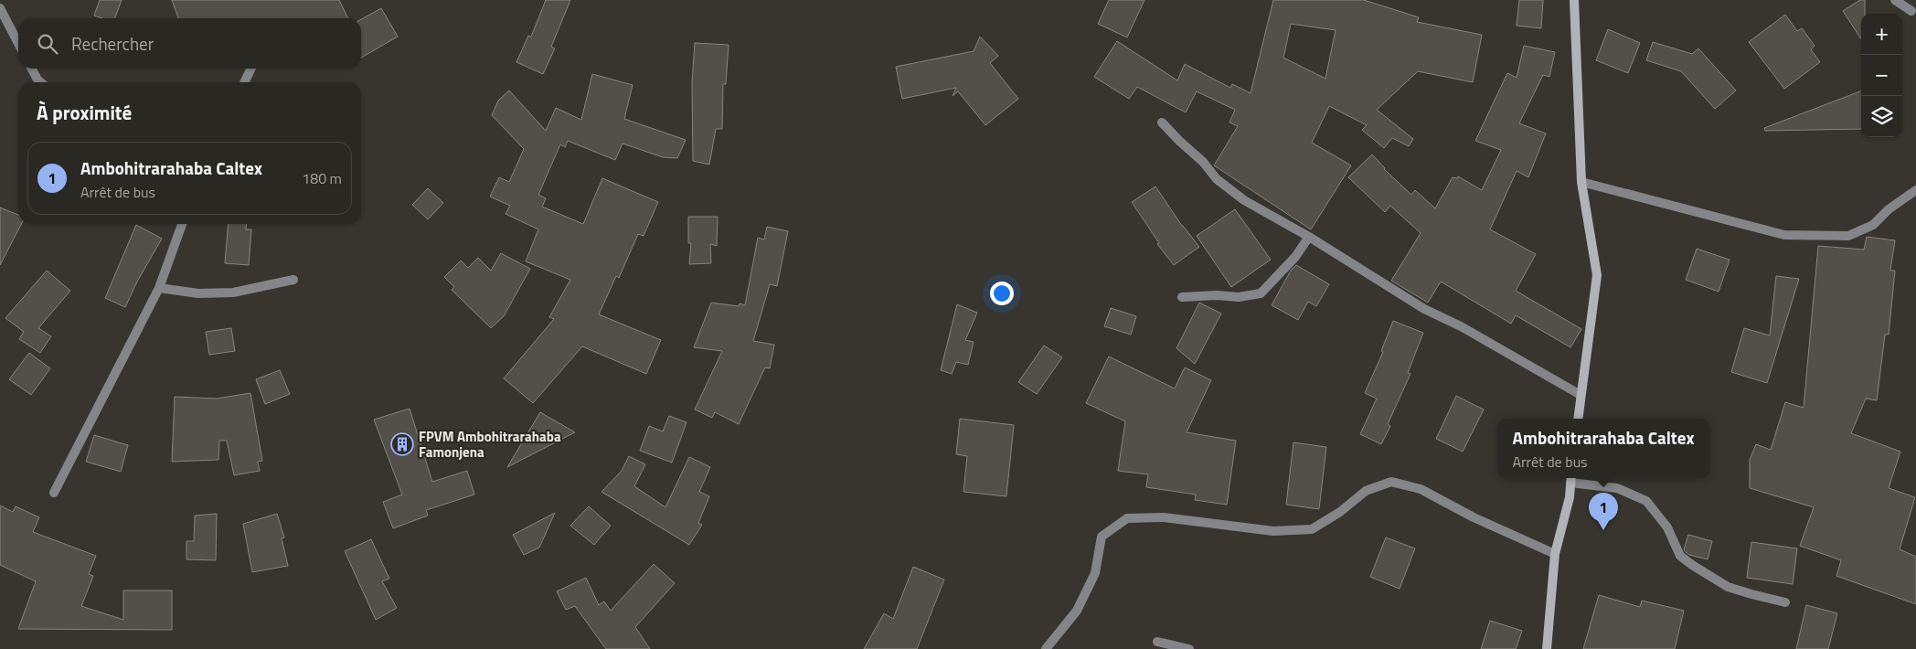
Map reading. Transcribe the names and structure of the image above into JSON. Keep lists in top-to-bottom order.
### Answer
{
  "places": {
    "building": ["FPVM Ambohitrarahaba Famonjena"]
  },
  "page": {
    "map_buttons": ["+", "−"],
    "search": "Rechercher",
    "heading": "À proximité",
    "list": [
      {
        "mark": "1",
        "name": "Ambohitrarahaba Caltex",
        "note": "Arrêt de bus",
        "value": "180 m"
      }
    ],
    "popup": ["Ambohitrarahaba Caltex", "Arrêt de bus"],
    "pins": "1"
  }
}
